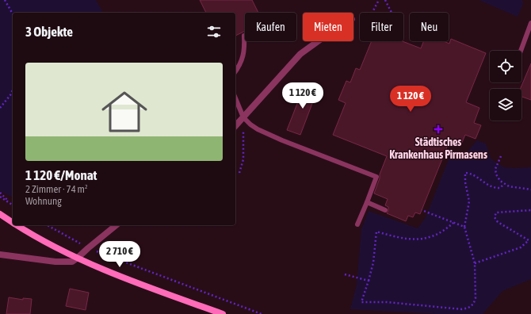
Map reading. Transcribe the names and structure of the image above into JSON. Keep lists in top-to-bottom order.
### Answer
{
  "places": {
    "health": ["Städtisches Krankenhaus Pirmasens"]
  },
  "page": {
    "chip": [
      "Kaufen",
      "Mieten",
      "Filter",
      "Neu"
    ],
    "heading": "3 Objekte",
    "list": [
      {
        "name": "1 120 €/Monat",
        "note": "2 Zimmer · 74 m² · Wohnung"
      }
    ],
    "price": ["1 120 €", "1 120 €", "2 710 €"]
  }
}
